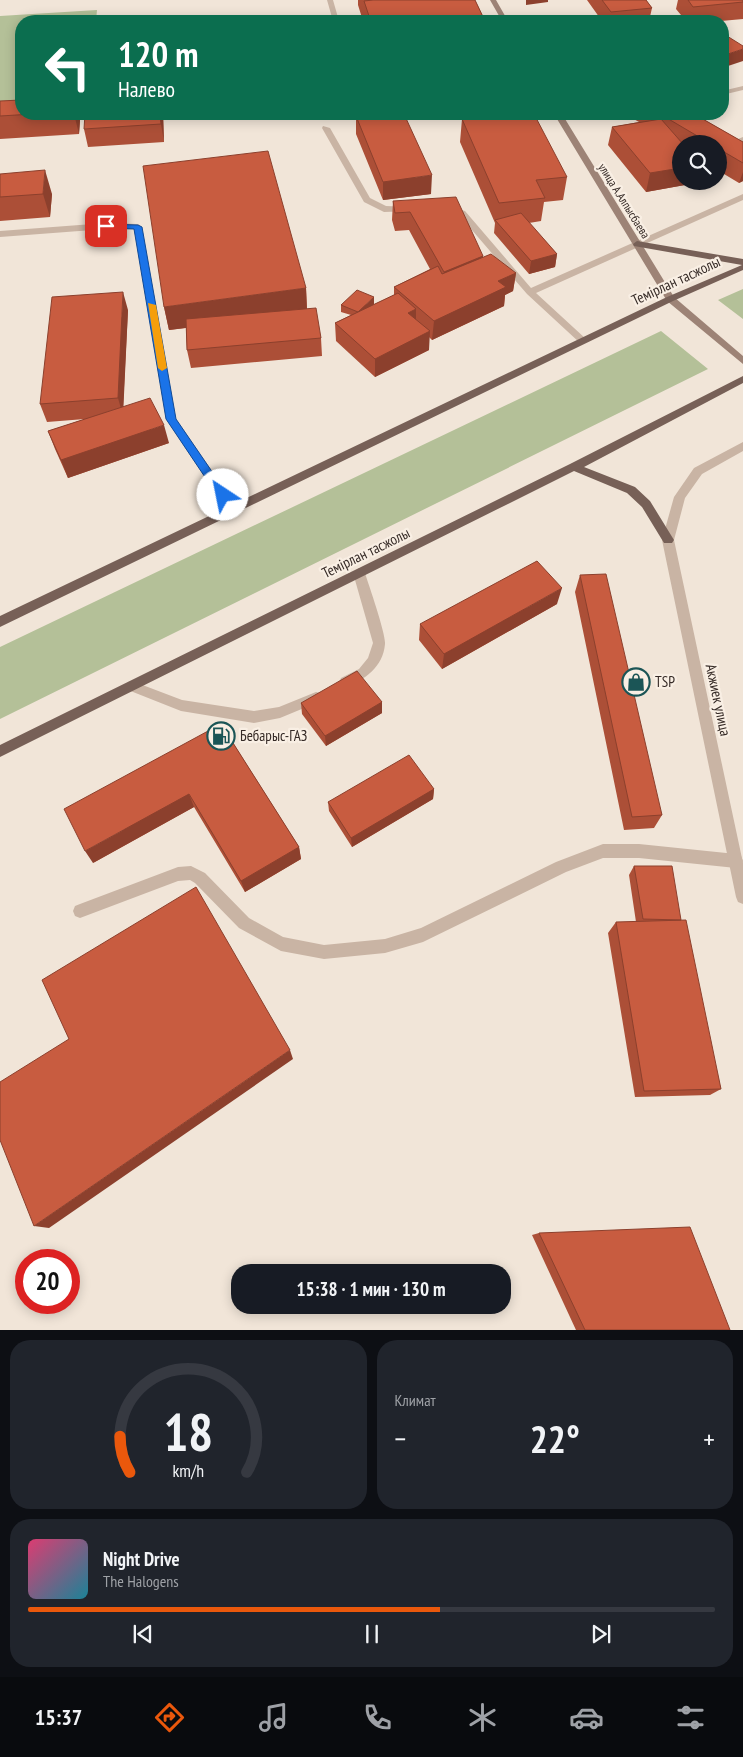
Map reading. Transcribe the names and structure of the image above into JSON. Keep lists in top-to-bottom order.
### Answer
{
  "streets": {
    "main road": ["Темірлан тасжолы"],
    "street": ["улица А.Алпысбаева", "Акжиек улица"]
  },
  "crossings": [
    ["улица А.Алпысбаева", "Темірлан тасжолы"]
  ],
  "places": {
    "shop": ["TSP"],
    "fuel station": ["Бебарыс-ГАЗ"]
  },
  "page": {
    "turn": ["120 m", "Налево"],
    "limit": "20",
    "trip": "15:38 · 1 мин · 130 m",
    "tile": "Климат",
    "heat": ["−", "22°", "+"],
    "song": ["Night Drive", "The Halogens"],
    "tabs": "15:37",
    "gauge": ["18", "km/h"]
  }
}
